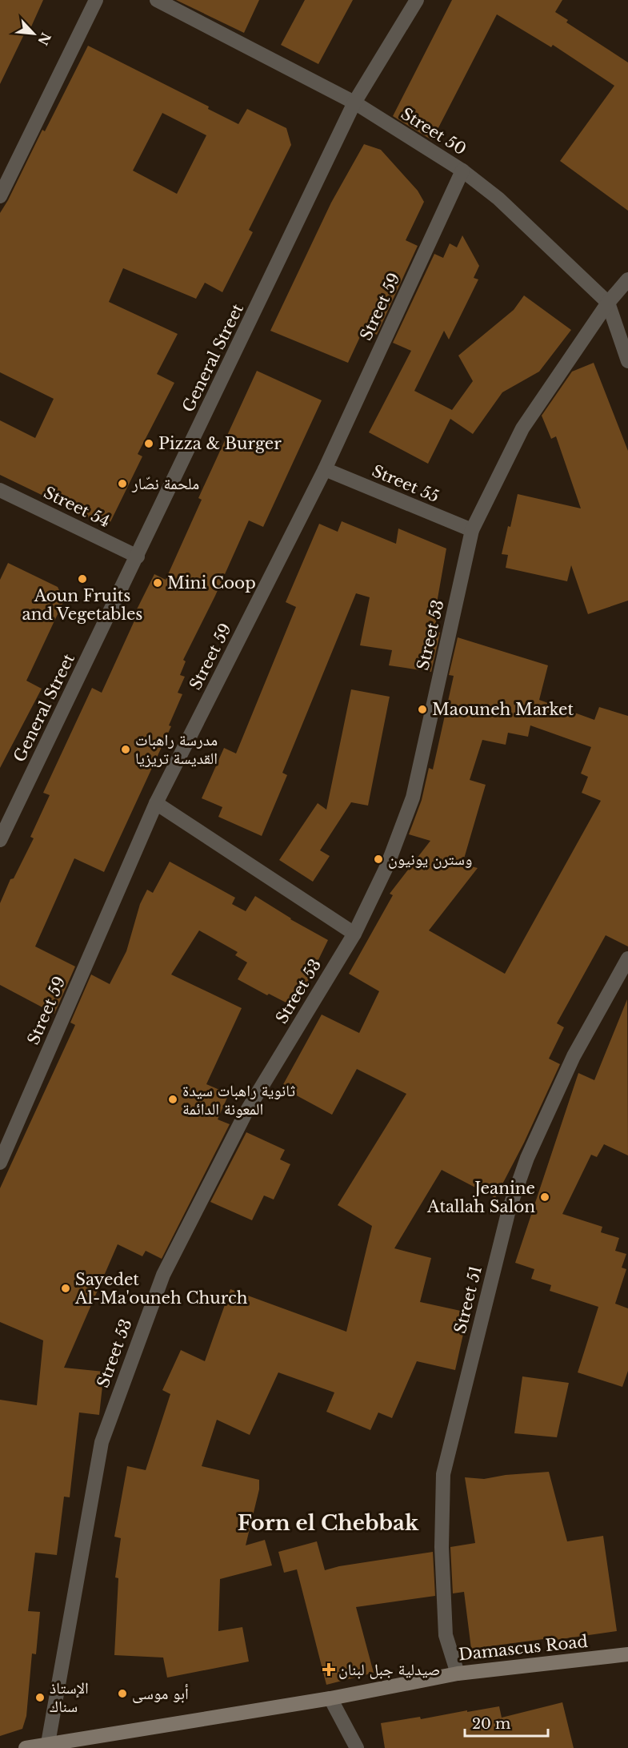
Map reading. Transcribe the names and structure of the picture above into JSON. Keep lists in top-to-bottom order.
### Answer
{
  "streets": {
    "main road": ["Damascus Road"],
    "street": [
      "Street 50",
      "Street 59",
      "General Street",
      "Street 55",
      "Street 54",
      "Street 53",
      "Street 51"
    ]
  },
  "crossings": [
    ["Street 50", "Street 59"],
    ["Street 50", "General Street"],
    ["Street 50", "Street 53"],
    ["Street 59", "Street 55"],
    ["General Street", "Street 54"],
    ["Street 55", "Street 53"],
    ["Street 53", "Damascus Road"],
    ["Street 51", "Damascus Road"]
  ],
  "districts": ["Forn el Chebbak"],
  "places": {
    "other": [
      "Pizza & Burger",
      "ملحمة نصّار",
      "Aoun Fruits and Vegetables",
      "Mini Coop",
      "Maouneh Market",
      "مدرسة راهبات القديسة تريزيا",
      "وسترن يونيون",
      "ثانوية راهبات سيدة المعونة الدائمة",
      "Jeanine Atallah Salon",
      "Sayedet Al-Ma'ouneh Church",
      "أبو موسى",
      "الإستاذ سناك"
    ],
    "health": ["صيدلية جبل لبنان"]
  },
  "scale_bar": "20 m",
  "north": "bottom right"
}
